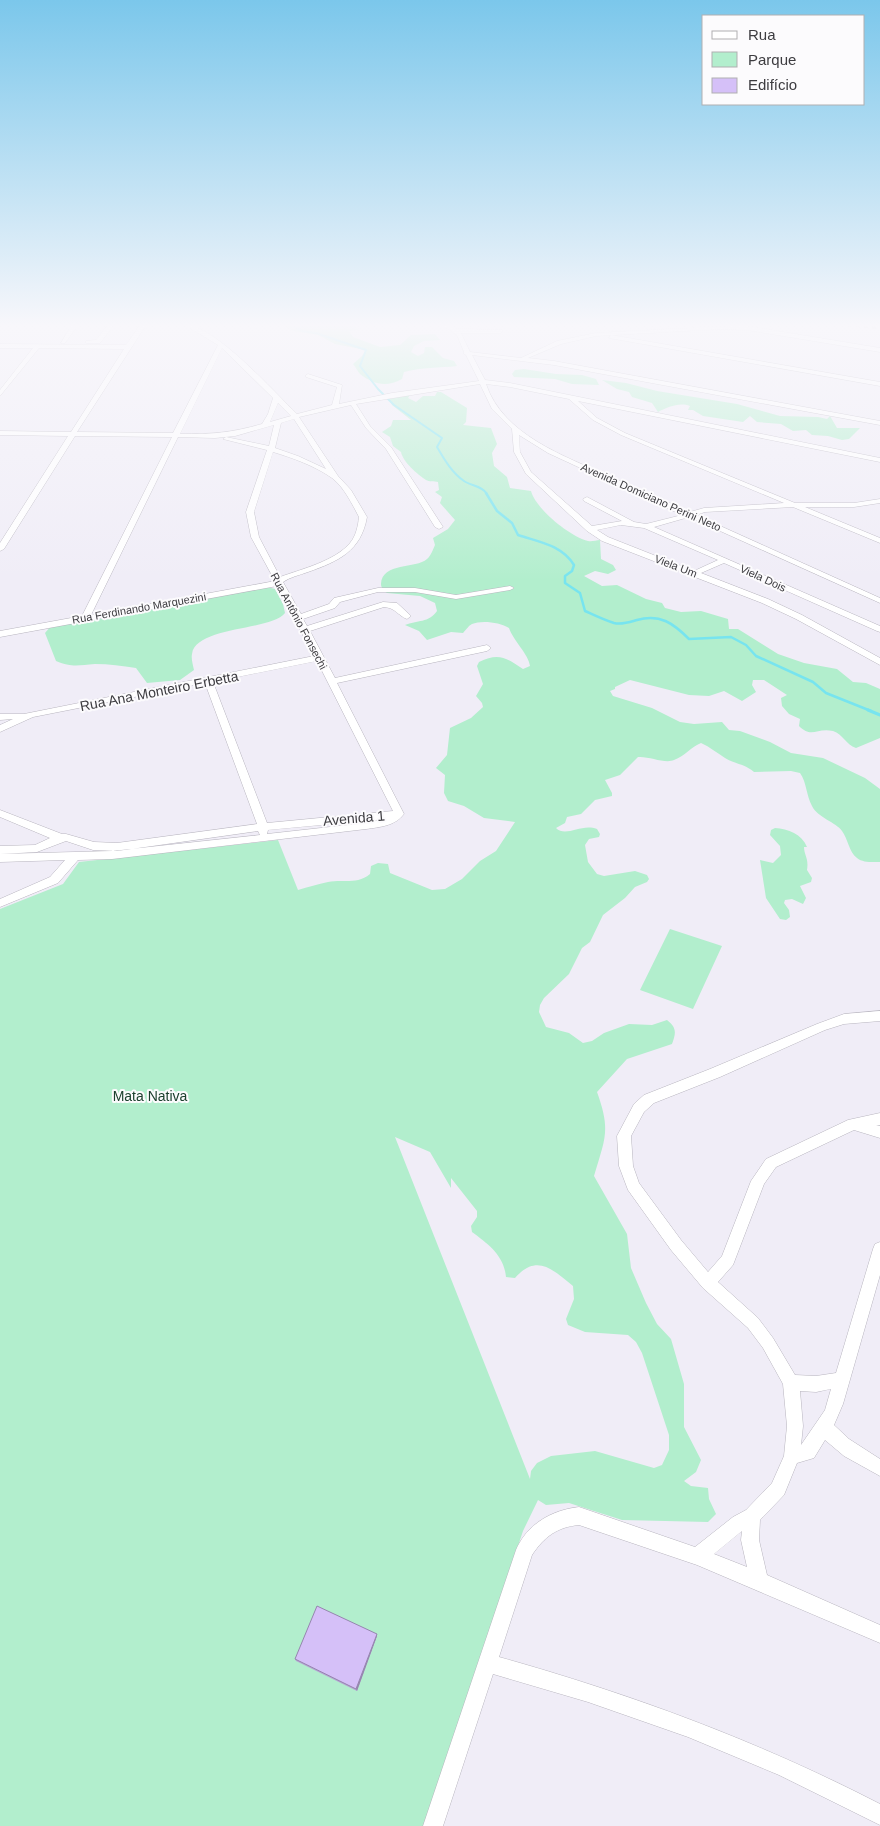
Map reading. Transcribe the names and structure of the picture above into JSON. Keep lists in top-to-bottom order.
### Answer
{
  "streets": {
    "street": [
      "Avenida Domiciano Perini Neto",
      "Viela Um",
      "Viela Dois",
      "Rua Ferdinando Marquezini",
      "Rua Antônio Fonsechi",
      "Rua Ana Monteiro Erbetta",
      "Avenida 1"
    ]
  },
  "crossings": [
    ["Avenida Domiciano Perini Neto", "Viela Um"],
    ["Rua Ferdinando Marquezini", "Rua Antônio Fonsechi"],
    ["Rua Antônio Fonsechi", "Rua Ana Monteiro Erbetta"],
    ["Rua Antônio Fonsechi", "Avenida 1"]
  ],
  "parks": ["Mata Nativa"],
  "legend": ["Rua", "Parque", "Edifício"]
}
